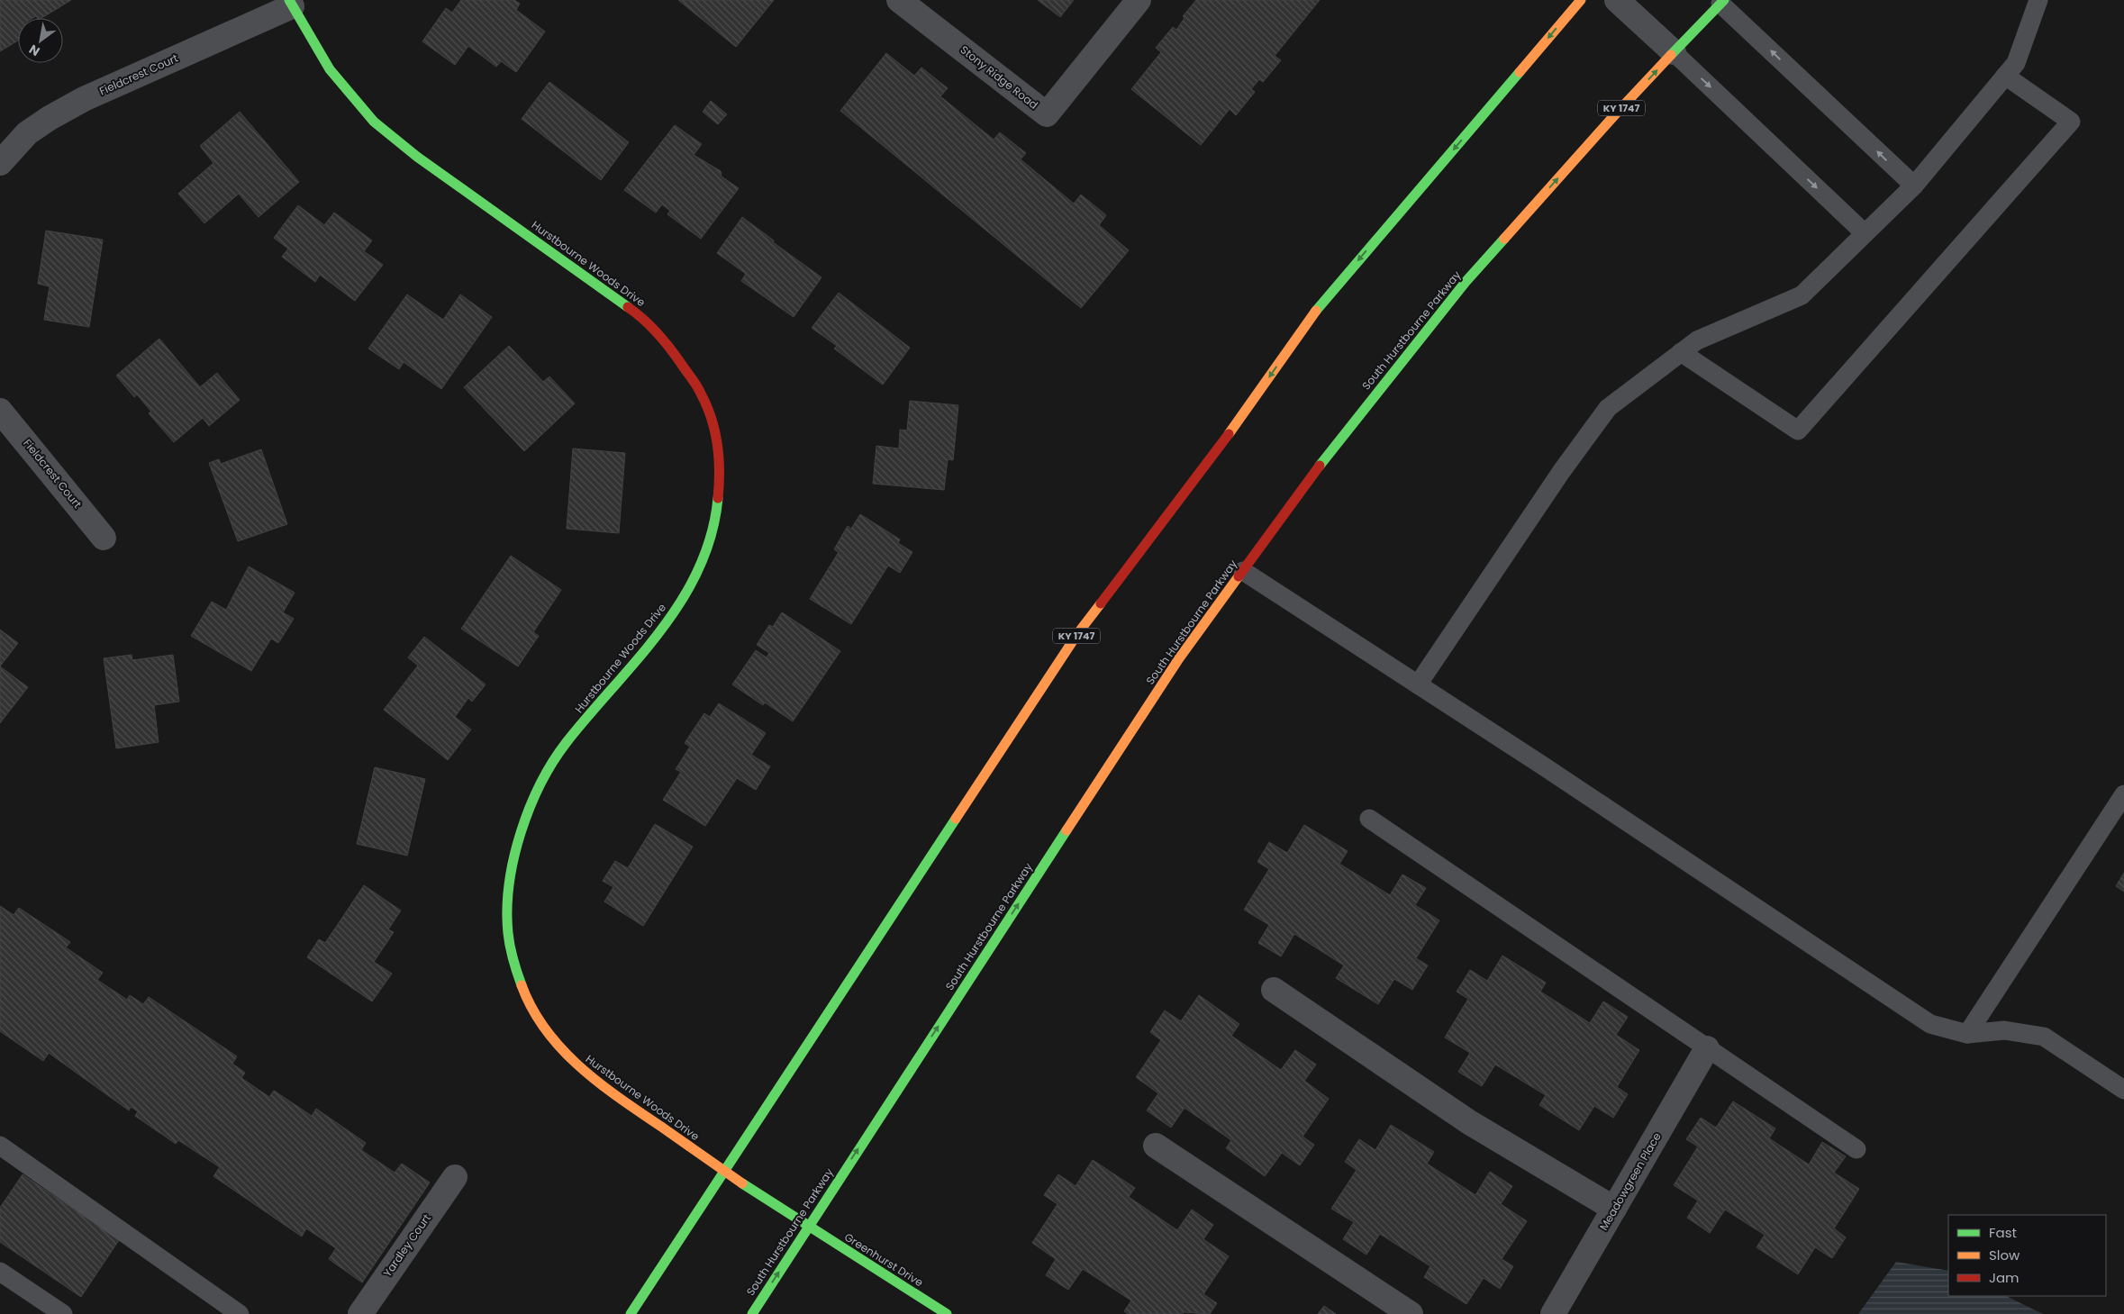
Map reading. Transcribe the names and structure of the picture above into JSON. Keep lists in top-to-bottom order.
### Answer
{
  "streets": {
    "main road": [
      "KY 1747",
      "Hurstbourne Woods Drive",
      "South Hurstbourne Parkway",
      "Greenhurst Drive"
    ],
    "street": [
      "Fieldcrest Court",
      "Stony Ridge Road",
      "Meadowgreen Place",
      "Yardley Court"
    ]
  },
  "crossings": [
    ["Fieldcrest Court", "Hurstbourne Woods Drive"],
    ["KY 1747", "Hurstbourne Woods Drive"],
    ["Hurstbourne Woods Drive", "South Hurstbourne Parkway"],
    ["Hurstbourne Woods Drive", "Greenhurst Drive"],
    ["South Hurstbourne Parkway", "Greenhurst Drive"]
  ],
  "one_way": ["South Hurstbourne Parkway"],
  "legend": ["Fast", "Slow", "Jam"],
  "north": "bottom left"
}
